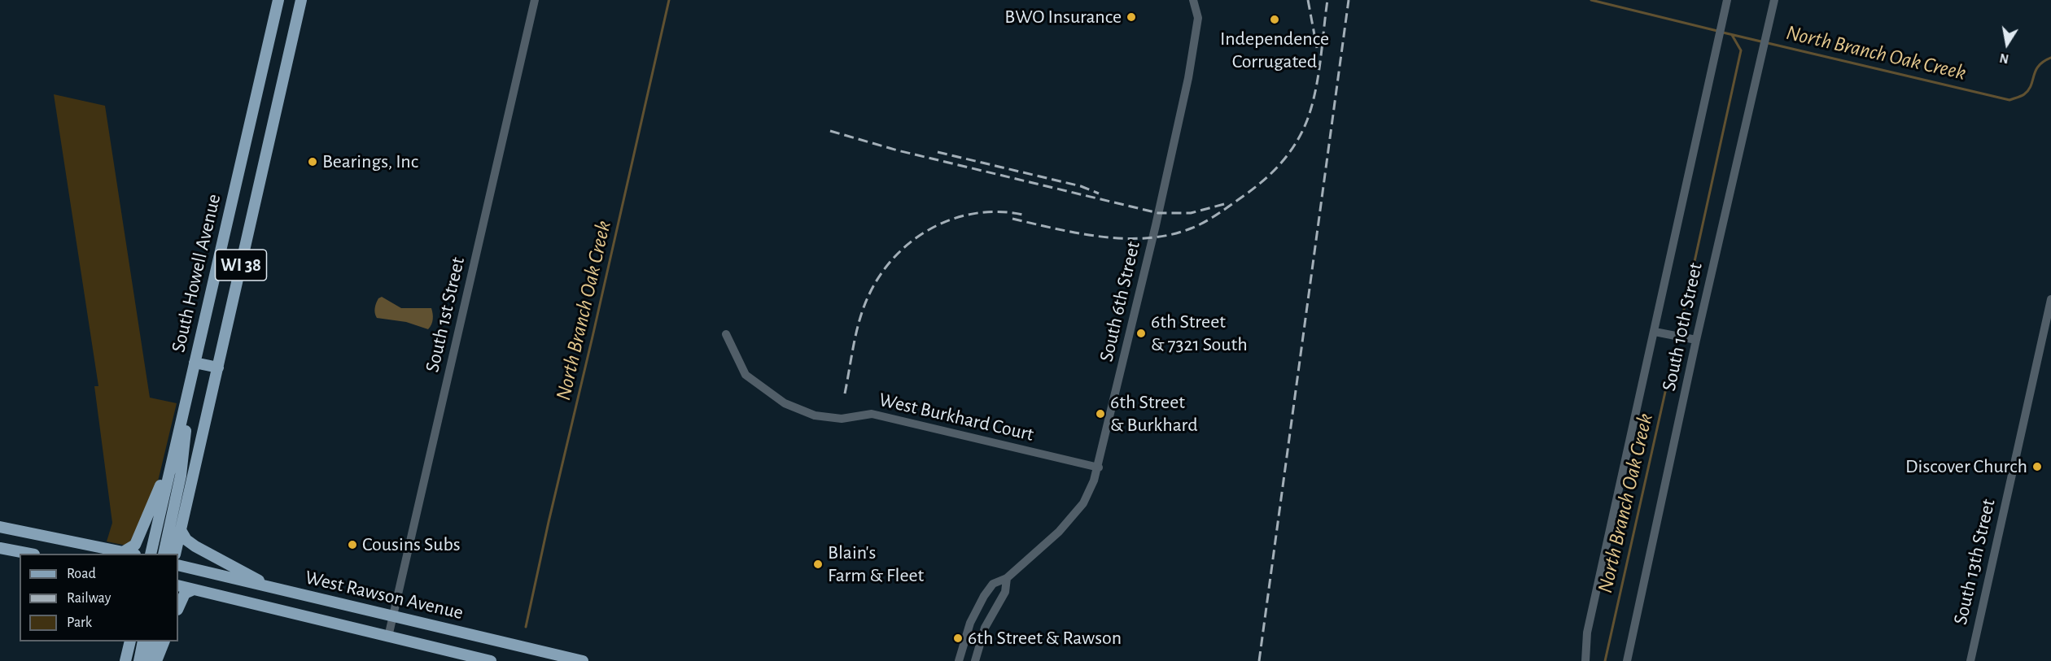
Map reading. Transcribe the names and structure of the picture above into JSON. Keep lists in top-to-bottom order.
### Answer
{
  "streets": {
    "main road": ["WI 38", "South Howell Avenue", "West Rawson Avenue"],
    "street": [
      "South 6th Street",
      "South 1st Street",
      "South 10th Street",
      "West Burkhard Court",
      "South 13th Street"
    ]
  },
  "crossings": [
    ["South 6th Street", "West Burkhard Court"],
    ["South 1st Street", "West Rawson Avenue"]
  ],
  "water": ["North Branch Oak Creek"],
  "places": [
    "BWO Insurance",
    "Independence Corrugated",
    "Bearings, Inc",
    "6th Street & 7321 South",
    "6th Street & Burkhard",
    "Discover Church",
    "Cousins Subs",
    "Blain's Farm & Fleet",
    "6th Street & Rawson"
  ],
  "legend": ["Road", "Railway", "Park"],
  "north": "bottom"
}
